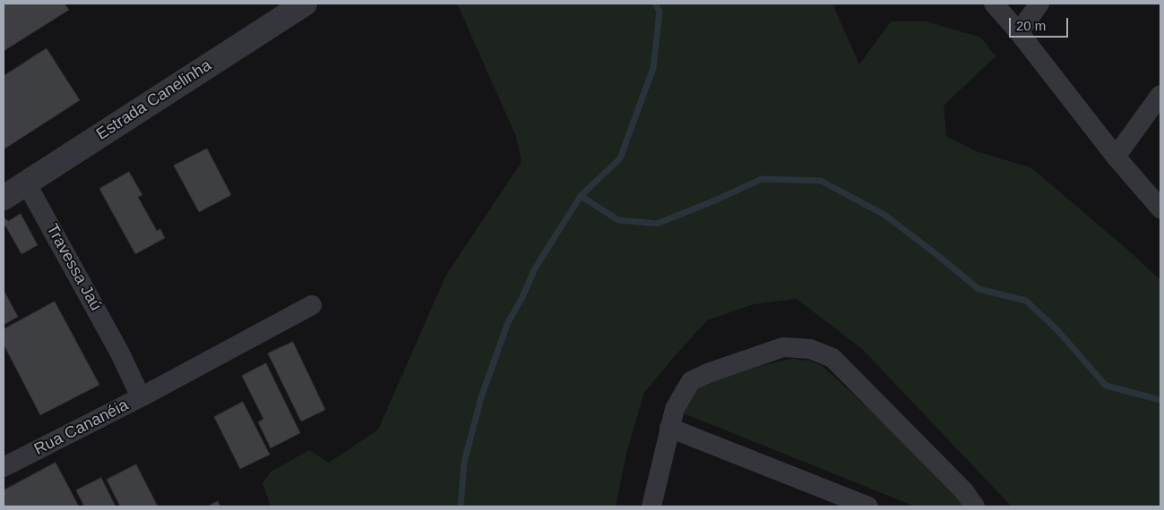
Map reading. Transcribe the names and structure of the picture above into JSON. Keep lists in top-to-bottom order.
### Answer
{
  "streets": {
    "street": ["Estrada Canelinha", "Travessa Jaú", "Rua Cananéia"]
  },
  "crossings": [
    ["Estrada Canelinha", "Travessa Jaú"],
    ["Travessa Jaú", "Rua Cananéia"]
  ],
  "scale_bar": "20 m"
}
